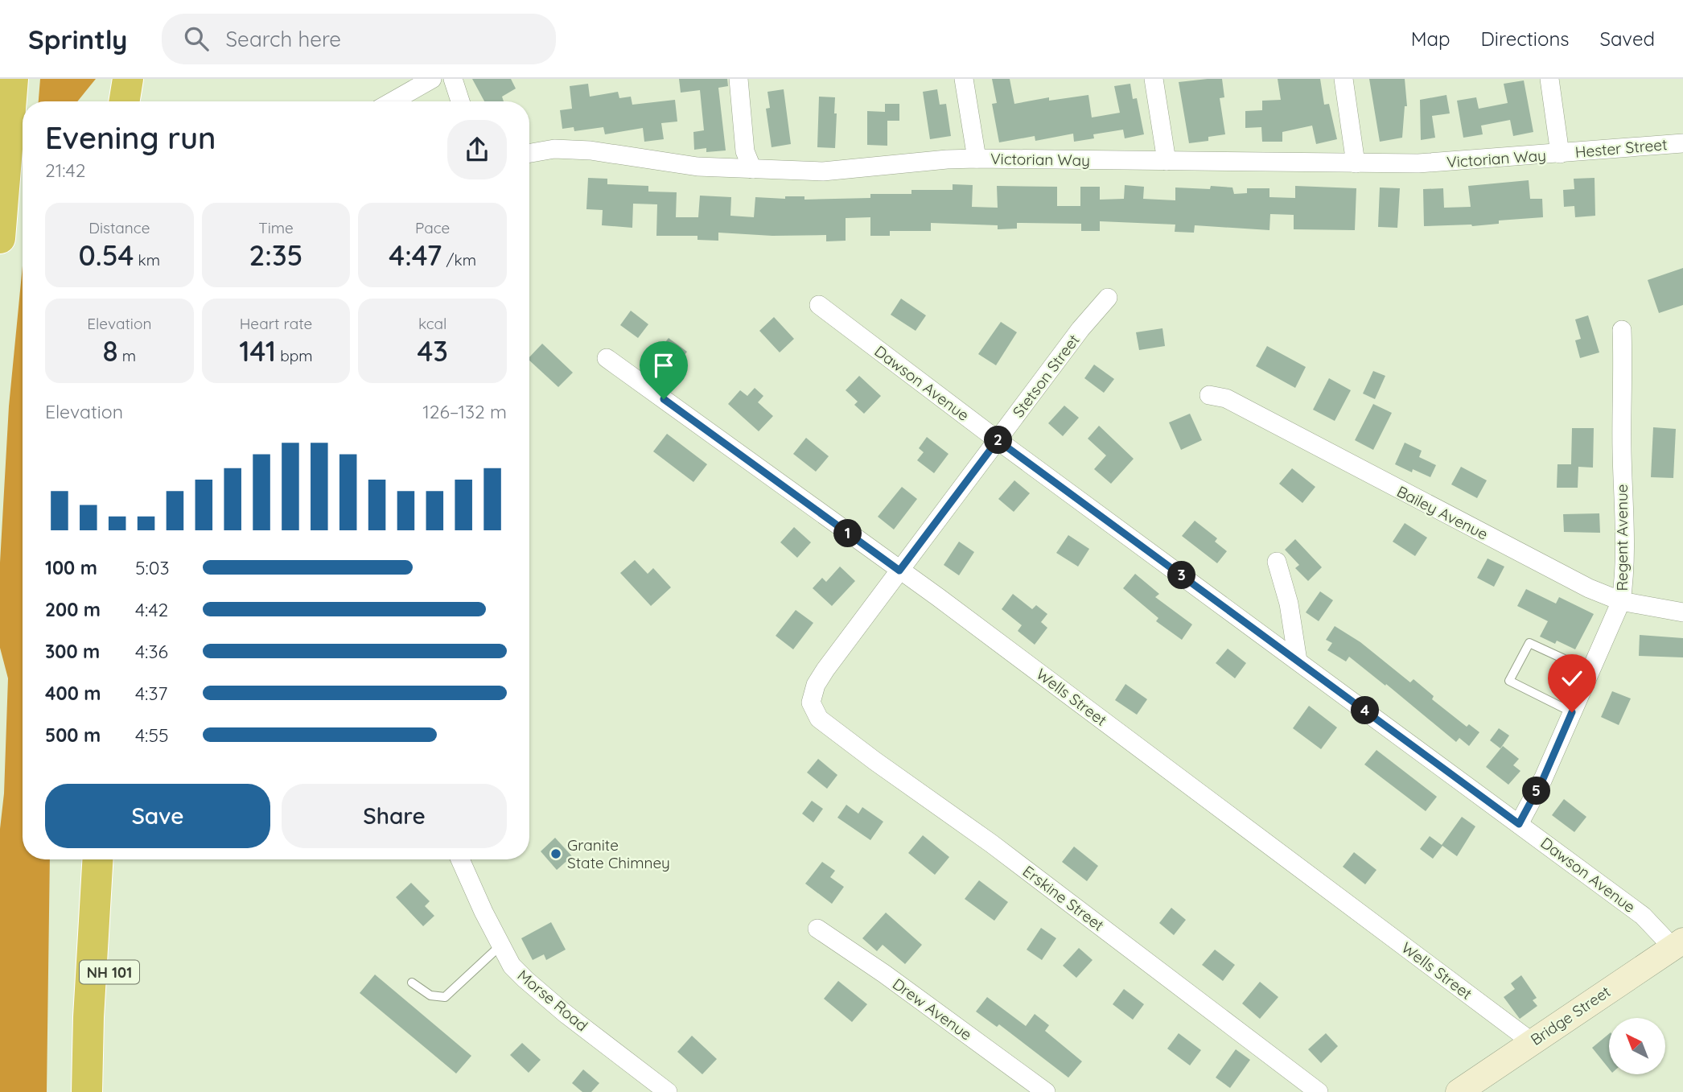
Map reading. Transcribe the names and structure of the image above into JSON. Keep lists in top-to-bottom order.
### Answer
{
  "streets": {
    "highway": ["NH 101"],
    "street": [
      "Hester Street",
      "Victorian Way",
      "Stetson Street",
      "Dawson Avenue",
      "Bailey Avenue",
      "Regent Avenue",
      "Wells Street",
      "Erskine Street",
      "Morse Road",
      "Drew Avenue",
      "Bridge Street"
    ]
  },
  "crossings": [
    ["Hester Street", "Victorian Way"],
    ["Stetson Street", "Dawson Avenue"],
    ["Stetson Street", "Wells Street"],
    ["Stetson Street", "Erskine Street"],
    ["Dawson Avenue", "Regent Avenue"],
    ["Dawson Avenue", "Bridge Street"],
    ["Bailey Avenue", "Regent Avenue"],
    ["Wells Street", "Bridge Street"]
  ],
  "places": ["Granite State Chimney"],
  "north": "top left",
  "page": {
    "header": "Sprintly",
    "search": "Search here",
    "nav": ["Map", "Directions", "Saved"],
    "heading": ["Evening run", "21:42"],
    "stats": [
      ["Distance", "0.54 km"],
      ["Time", "2:35"],
      ["Pace", "4:47 /km"],
      ["Elevation", "8 m"],
      ["Heart rate", "141 bpm"],
      ["kcal", "43"]
    ],
    "chart": ["Elevation", "126–132 m"],
    "pins": [
      "2",
      "1",
      "3",
      "4",
      "5"
    ],
    "list": [
      {
        "name": "100 m",
        "note": "5:03"
      },
      {
        "name": "200 m",
        "note": "4:42"
      },
      {
        "name": "300 m",
        "note": "4:36"
      },
      {
        "name": "400 m",
        "note": "4:37"
      },
      {
        "name": "500 m",
        "note": "4:55"
      }
    ],
    "buttons": ["Save", "Share"]
  }
}
